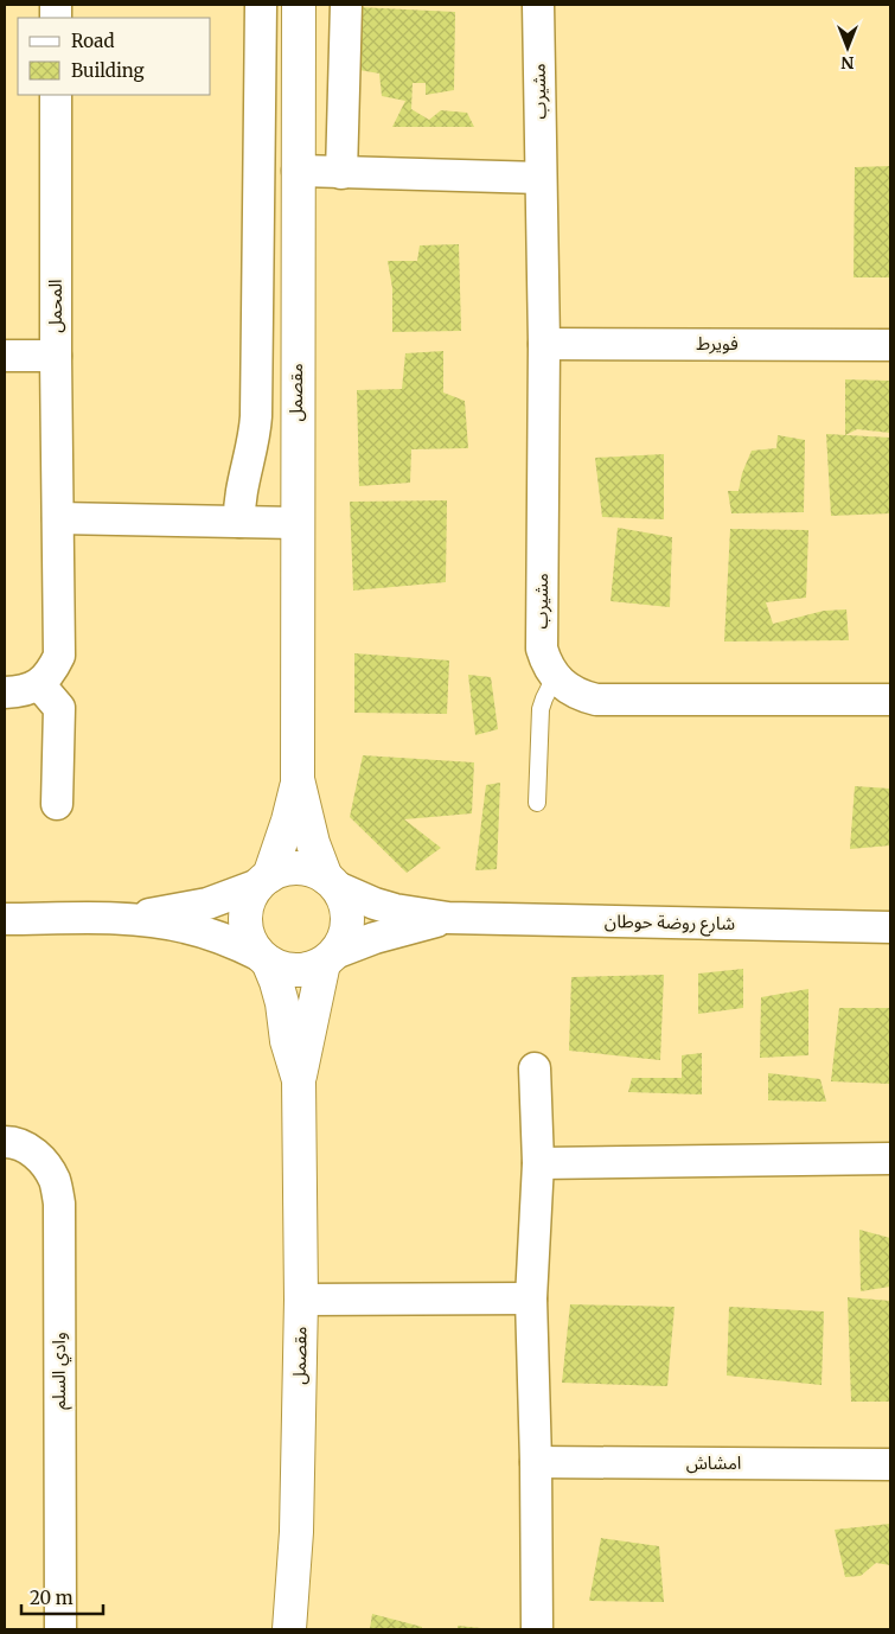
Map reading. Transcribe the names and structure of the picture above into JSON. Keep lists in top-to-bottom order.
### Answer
{
  "streets": {
    "street": [
      "مشيرب",
      "المحمل",
      "فويرط",
      "مقصمل",
      "شارع روضة حوطان",
      "وادي السلم",
      "امشاش"
    ]
  },
  "crossings": [
    ["مشيرب", "فويرط"],
    ["مقصمل", "شارع روضة حوطان"]
  ],
  "legend": ["Road", "Building"],
  "scale_bar": "20 m",
  "north": "bottom"
}
